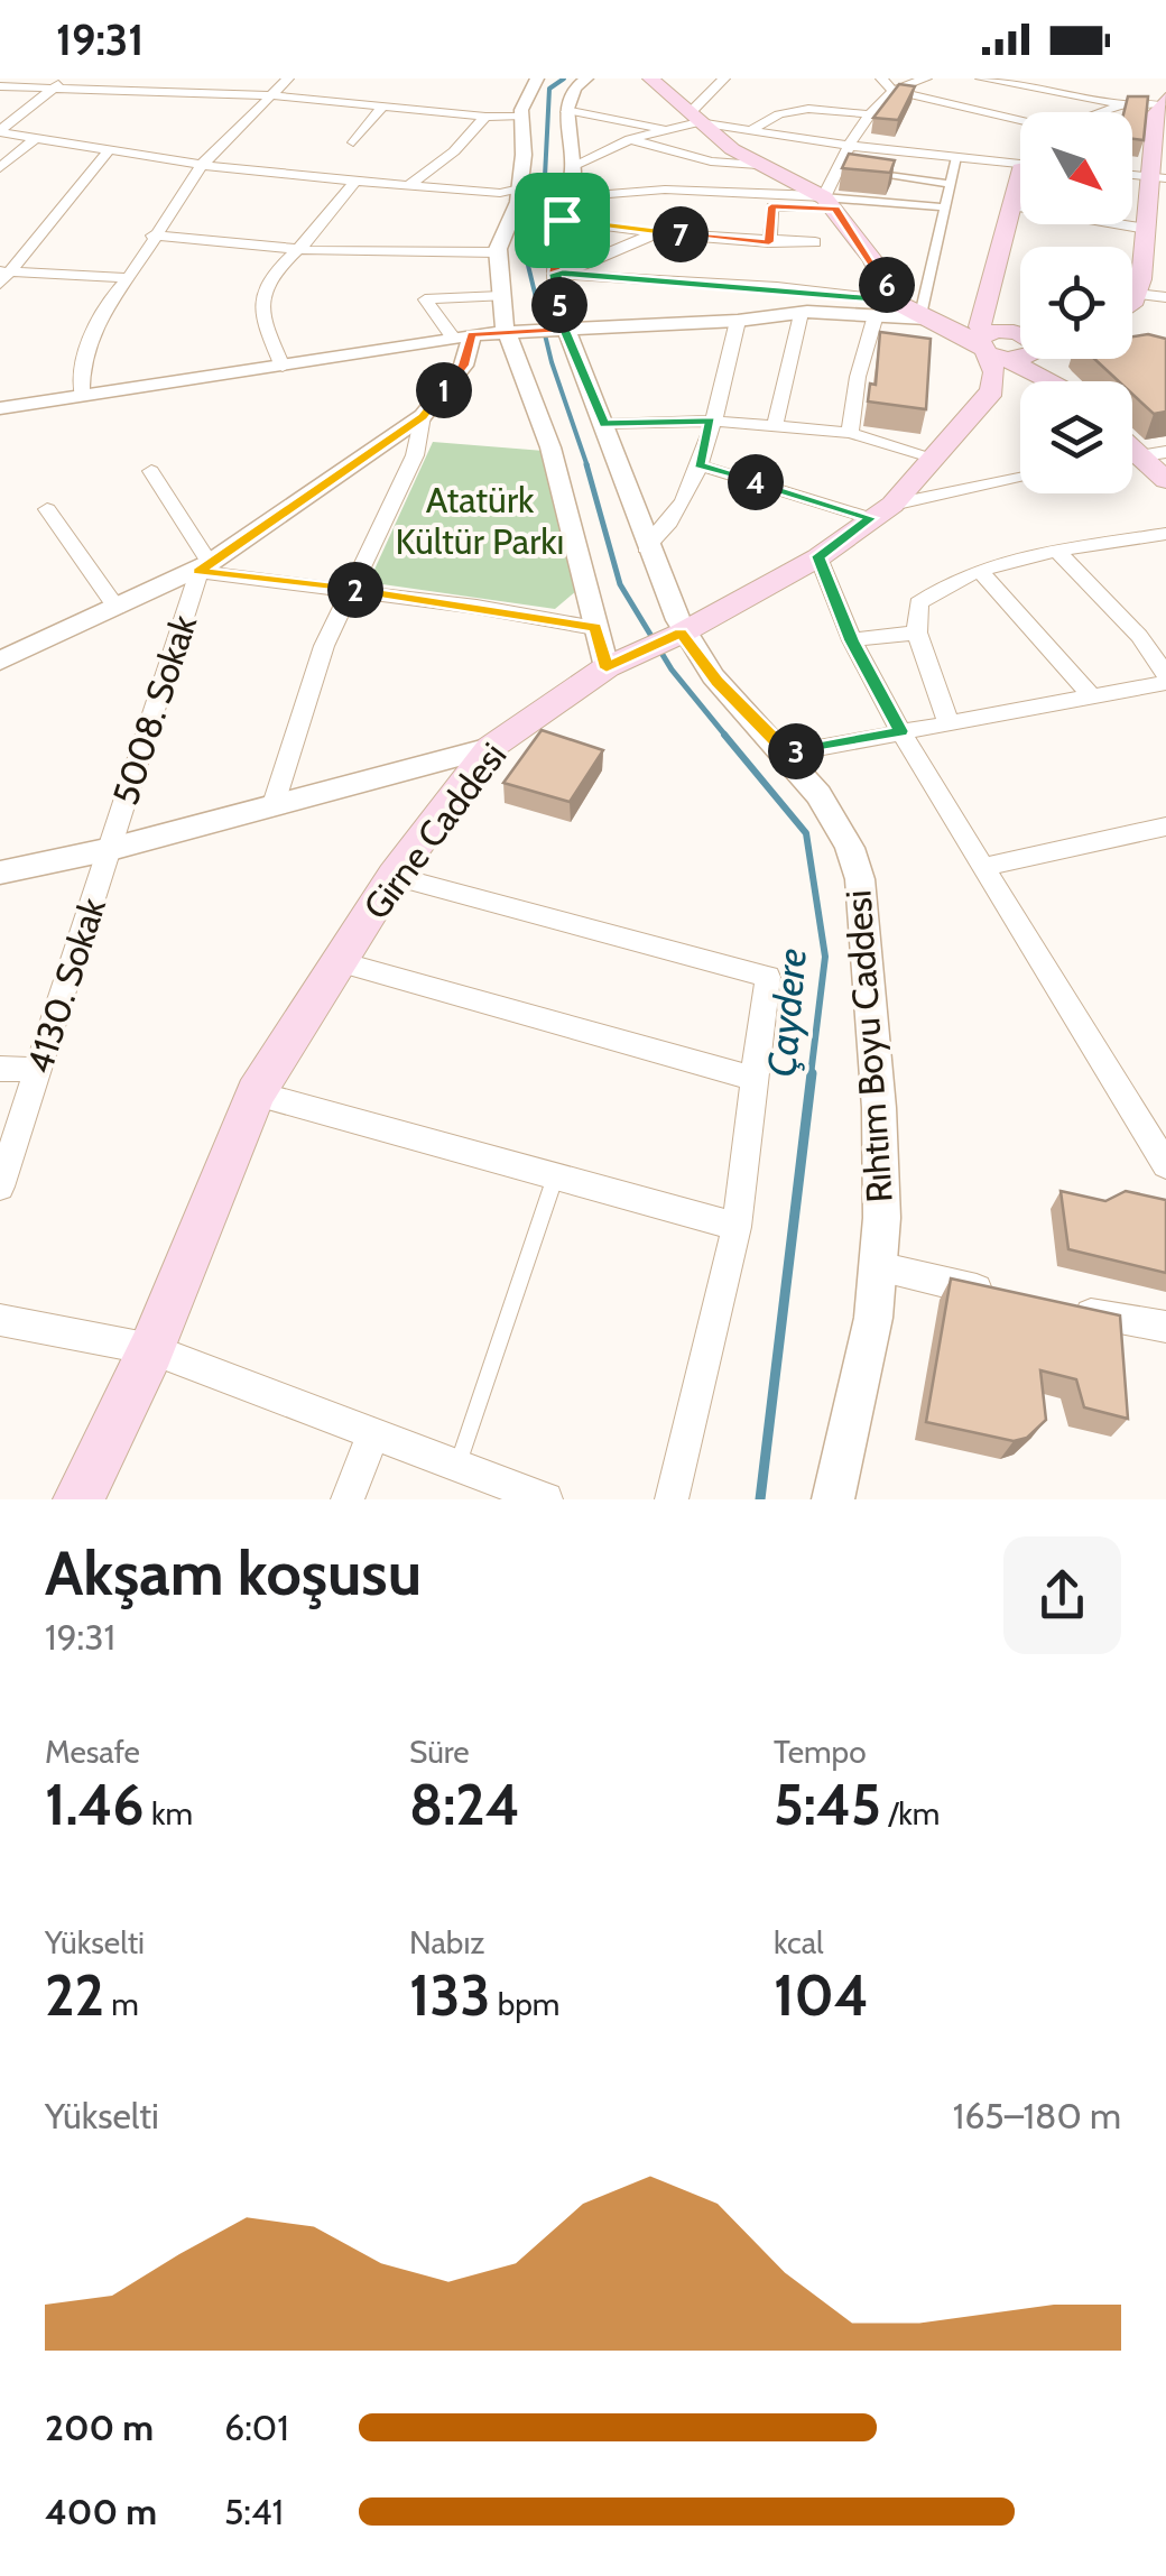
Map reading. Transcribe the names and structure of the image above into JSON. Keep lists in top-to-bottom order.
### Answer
{
  "streets": {
    "main road": ["Girne Caddesi"],
    "street": ["5008. Sokak", "4130. Sokak", "Rıhtım Boyu Caddesi"]
  },
  "crossings": [
    ["5008. Sokak", "4130. Sokak"],
    ["Girne Caddesi", "Rıhtım Boyu Caddesi"]
  ],
  "water": ["Çaydere"],
  "parks": ["Atatürk Kültür Parkı"],
  "north": "bottom right",
  "page": {
    "status": "19:31",
    "pins": [
      "7",
      "6",
      "5",
      "1",
      "4",
      "2",
      "3"
    ],
    "heading": ["Akşam koşusu", "19:31"],
    "stats": [
      ["Mesafe", "1.46 km"],
      ["Süre", "8:24"],
      ["Tempo", "5:45 /km"],
      ["Yükselti", "22 m"],
      ["Nabız", "133 bpm"],
      ["kcal", "104"]
    ],
    "chart": ["Yükselti", "165–180 m"],
    "list": [
      {
        "name": "200 m",
        "note": "6:01"
      },
      {
        "name": "400 m",
        "note": "5:41"
      }
    ]
  }
}
